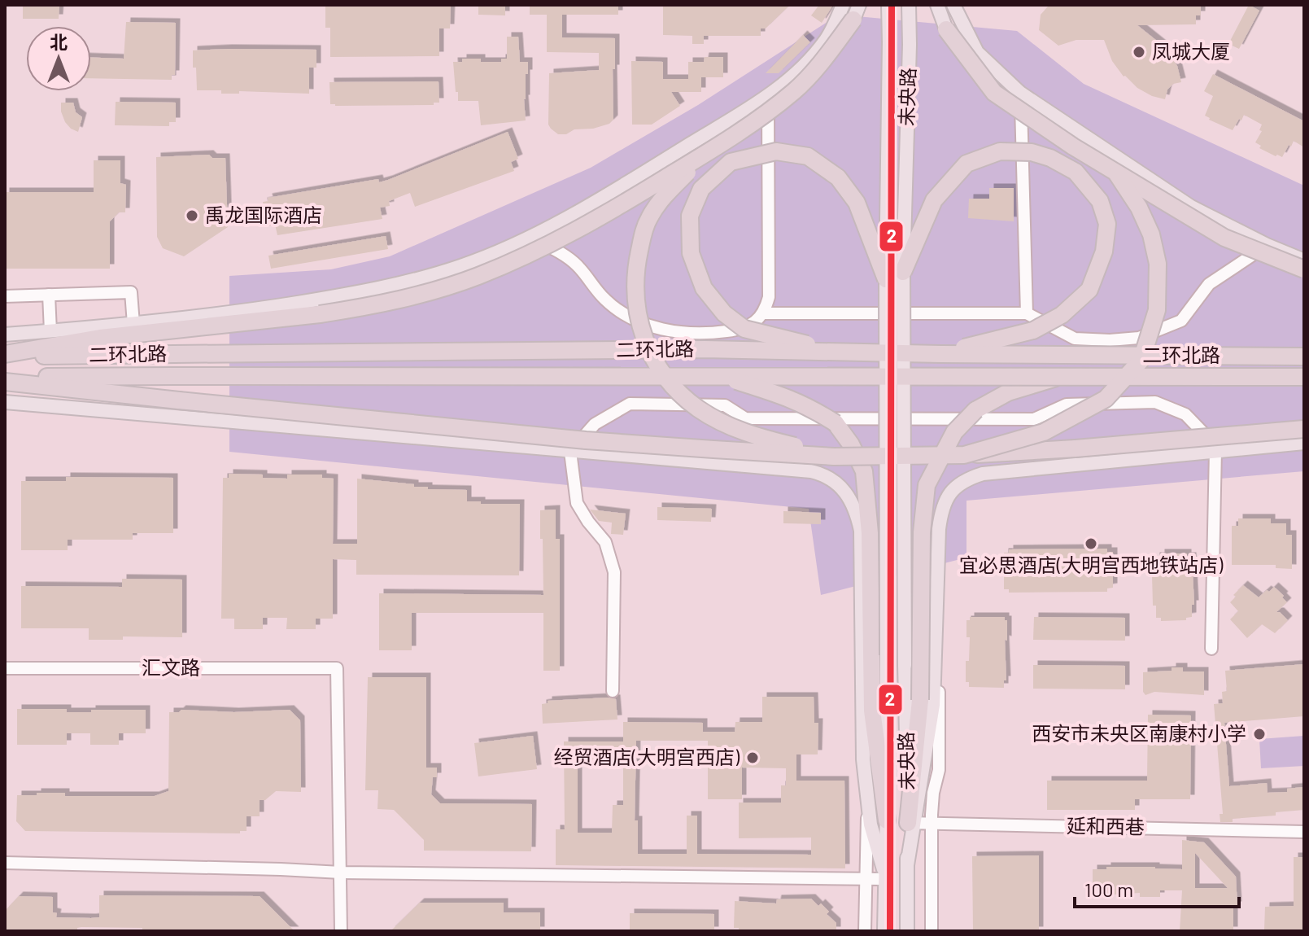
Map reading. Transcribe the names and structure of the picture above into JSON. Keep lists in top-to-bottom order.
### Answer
{
  "streets": {
    "highway": ["二环北路"],
    "main road": ["未央路"],
    "street": ["汇文路", "延和西巷"]
  },
  "crossings": [
    ["未央路", "延和西巷"]
  ],
  "places": [
    "凤城大厦",
    "禹龙国际酒店",
    "宜必思酒店(大明宫西地铁站店)",
    "西安市未央区南康村小学",
    "经贸酒店(大明宫西店)"
  ],
  "lines": ["transit line 2"],
  "scale_bar": "100 m",
  "north": "top"
}
